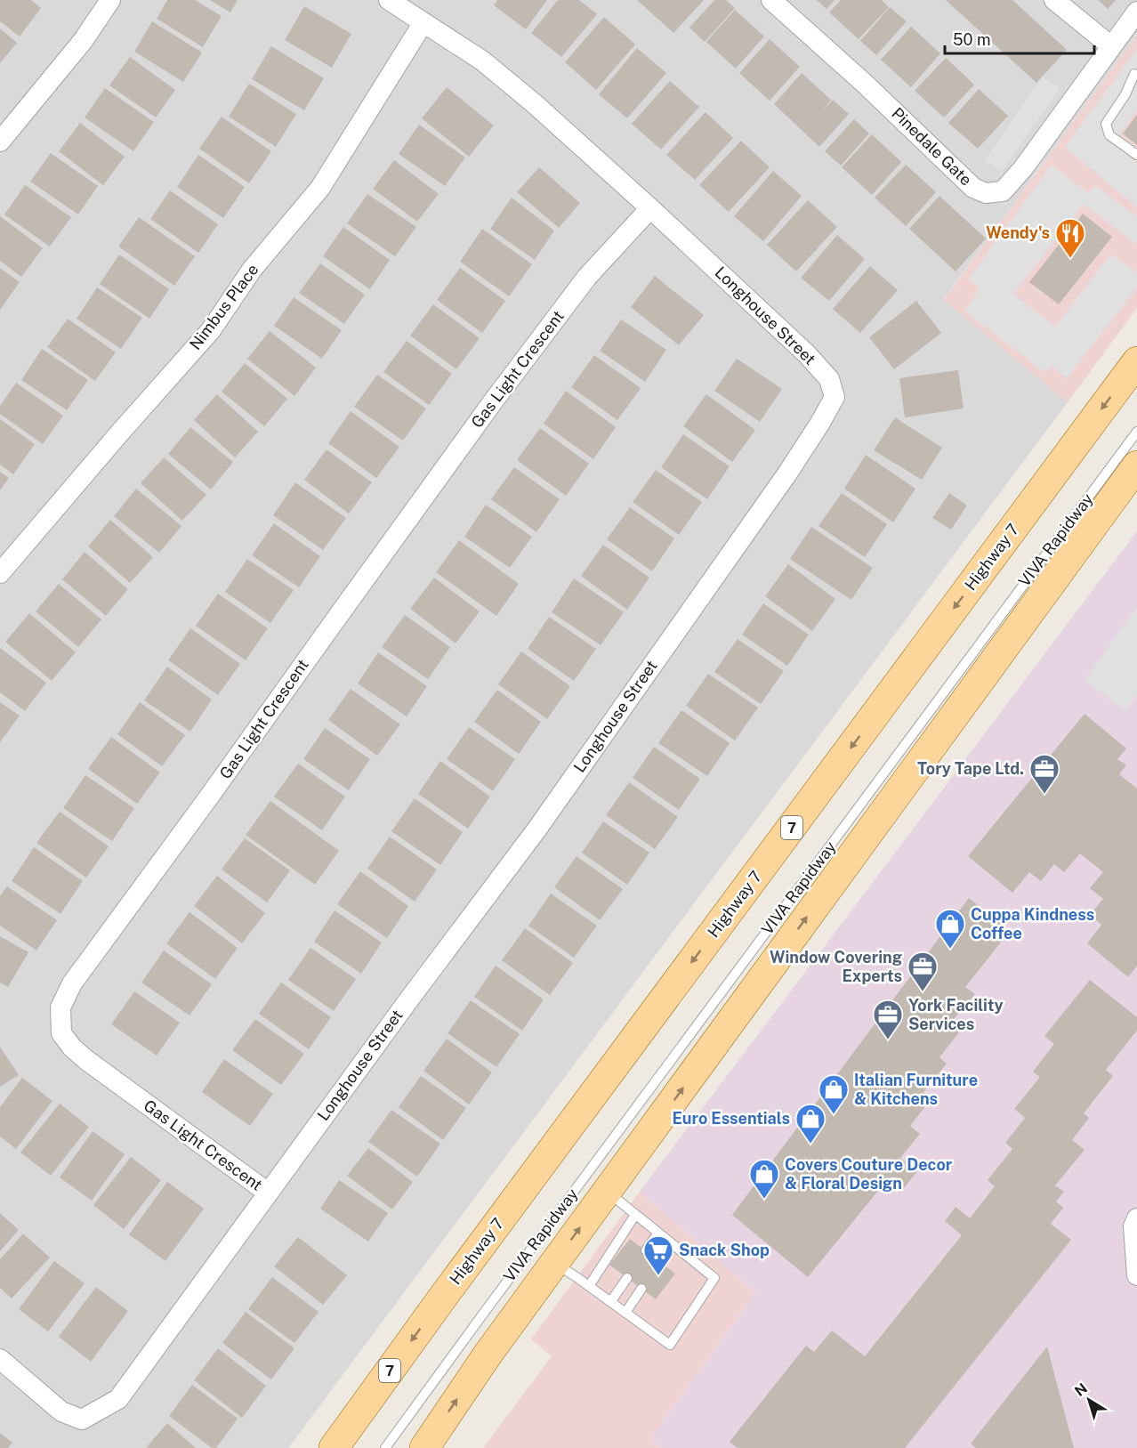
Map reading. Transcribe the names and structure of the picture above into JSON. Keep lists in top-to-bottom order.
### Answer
{
  "streets": {
    "main road": ["Highway 7", "7"],
    "street": [
      "Pinedale Gate",
      "Nimbus Place",
      "Longhouse Street",
      "Gas Light Crescent"
    ],
    "lane": ["VIVA Rapidway"]
  },
  "crossings": [
    ["Nimbus Place", "Longhouse Street"],
    ["Longhouse Street", "Gas Light Crescent"]
  ],
  "places": {
    "restaurant": ["Wendy's"],
    "office": ["Tory Tape Ltd.", "Window Covering Experts", "York Facility Services"],
    "shop": [
      "Cuppa Kindness Coffee",
      "Italian Furniture & Kitchens",
      "Euro Essentials",
      "Covers Couture Decor & Floral Design"
    ],
    "supermarket": ["Snack Shop"]
  },
  "scale_bar": "50 m",
  "north": "top left"
}
